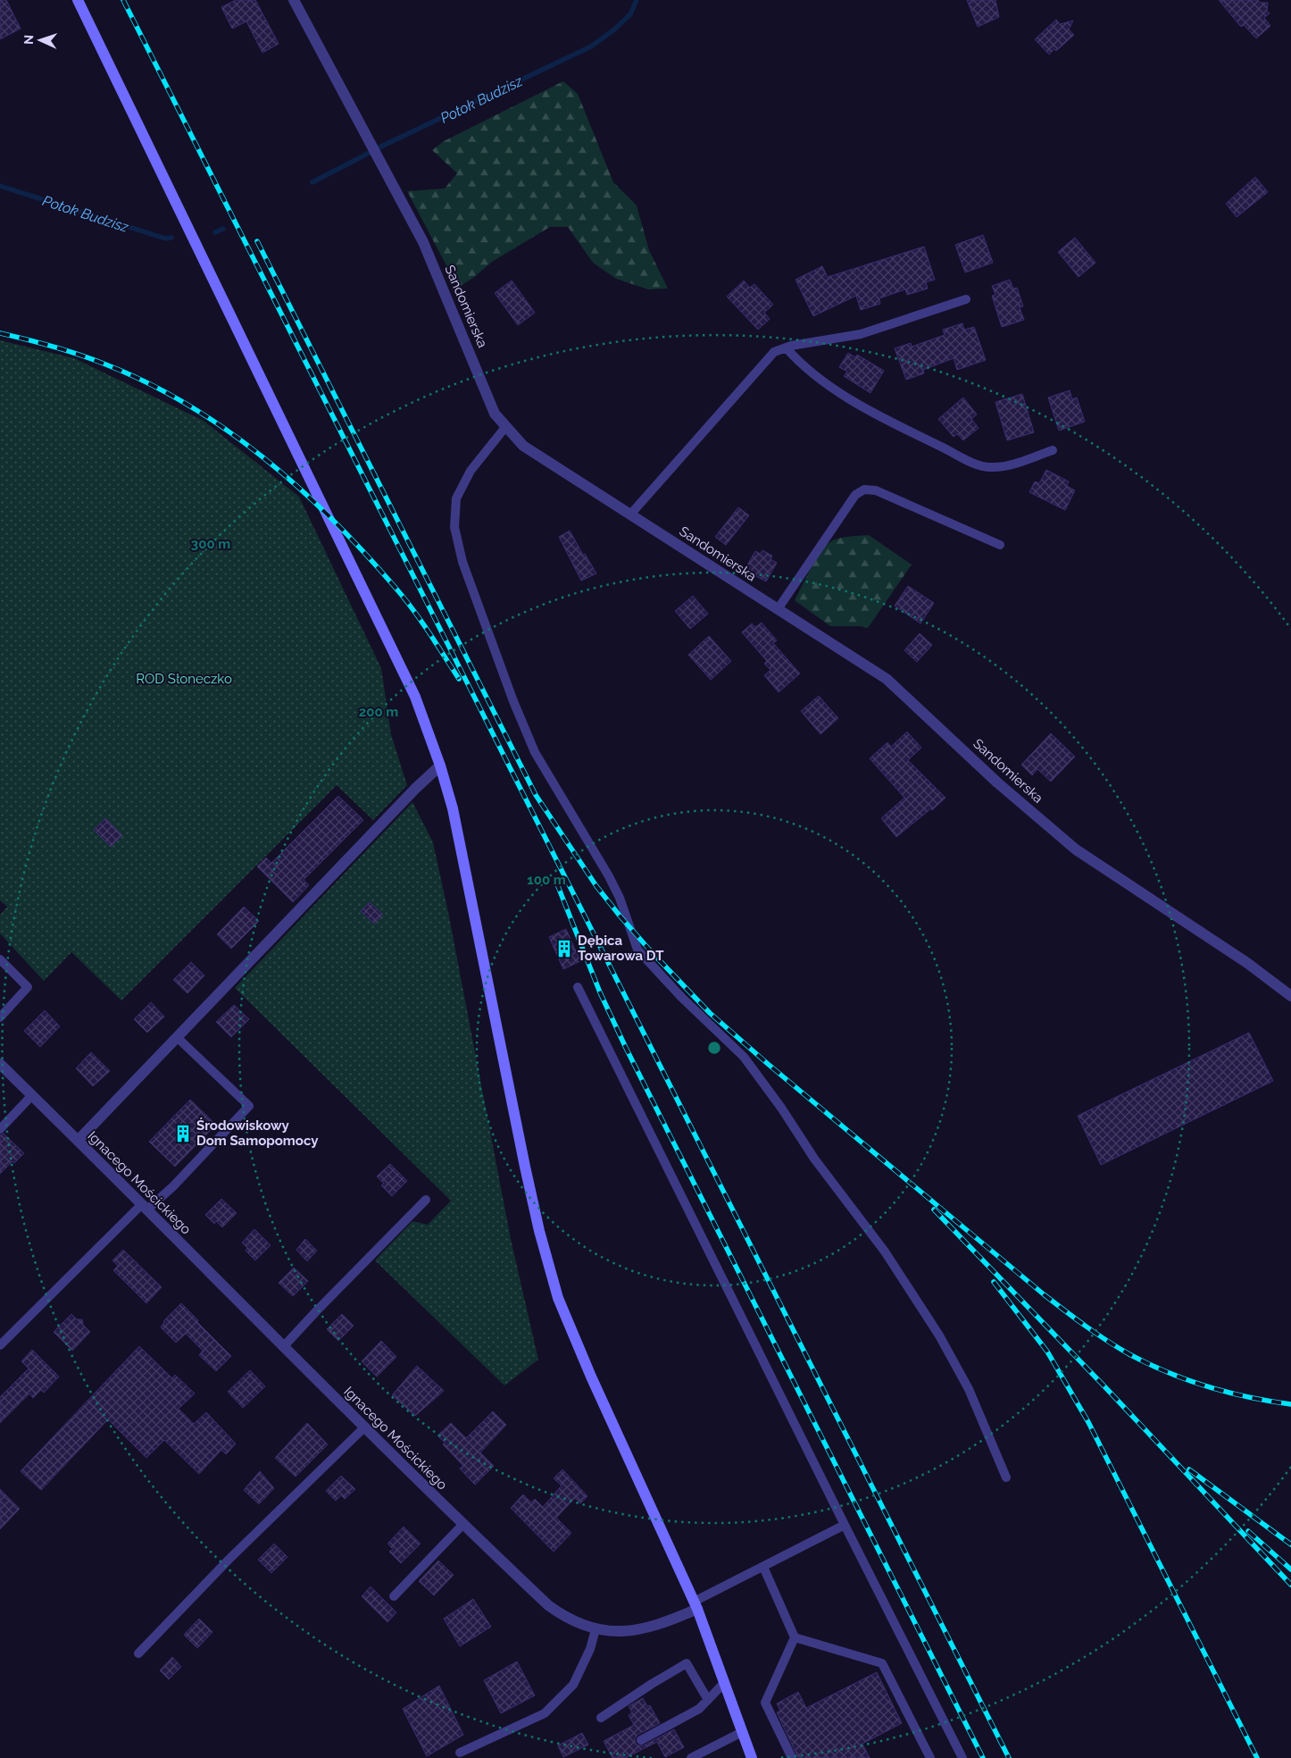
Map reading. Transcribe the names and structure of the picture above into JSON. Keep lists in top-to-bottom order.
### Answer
{
  "streets": {
    "street": ["Sandomierska", "Ignacego Mościckiego"]
  },
  "water": ["Potok Budzisz"],
  "parks": ["ROD Słoneczko"],
  "places": {
    "building": ["Dębica Towarowa DT", "Środowiskowy Dom Samopomocy"]
  },
  "north": "left",
  "rings": ["300 m", "200 m", "100 m"]
}
